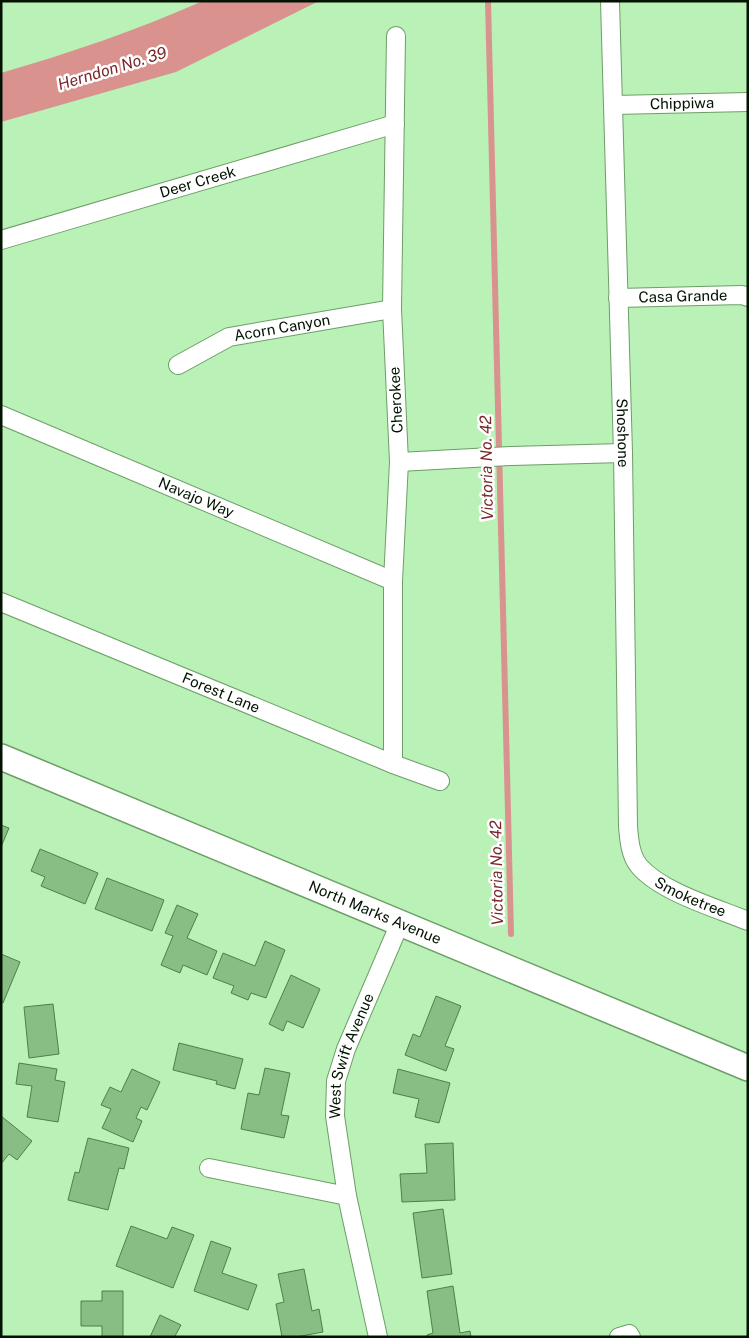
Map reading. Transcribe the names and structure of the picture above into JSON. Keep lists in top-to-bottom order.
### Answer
{
  "streets": {
    "main road": ["North Marks Avenue"],
    "street": [
      "Chippiwa",
      "Deer Creek",
      "Casa Grande",
      "Acorn Canyon",
      "Cherokee",
      "Shoshone",
      "Navajo Way",
      "Forest Lane",
      "Smoketree",
      "West Swift Avenue"
    ]
  },
  "crossings": [
    ["Chippiwa", "Shoshone"],
    ["Deer Creek", "Cherokee"],
    ["Casa Grande", "Shoshone"],
    ["Acorn Canyon", "Cherokee"],
    ["Cherokee", "Navajo Way"],
    ["Cherokee", "Forest Lane"],
    ["Shoshone", "Smoketree"],
    ["North Marks Avenue", "West Swift Avenue"]
  ],
  "water": ["Herndon No. 39", "Victoria No. 42"]
}
